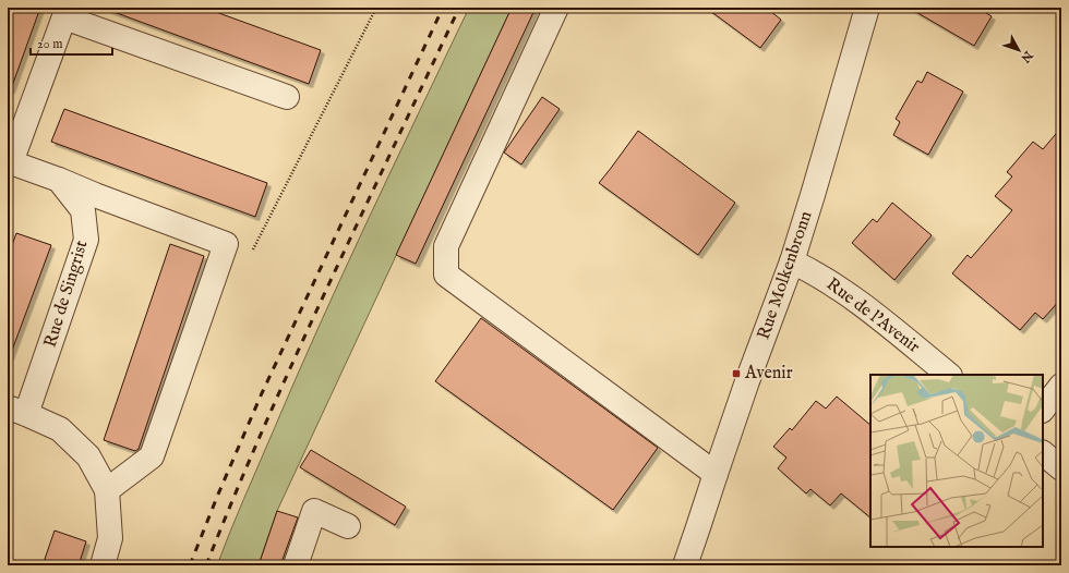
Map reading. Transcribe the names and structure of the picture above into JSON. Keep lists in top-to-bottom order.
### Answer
{
  "streets": {
    "street": ["Rue Molkenbronn", "Rue de Singrist", "Rue de l'Avenir"]
  },
  "crossings": [
    ["Rue Molkenbronn", "Rue de l'Avenir"]
  ],
  "places": {
    "transit": ["Avenir"]
  },
  "scale_bar": "20 m",
  "north": "bottom right"
}
